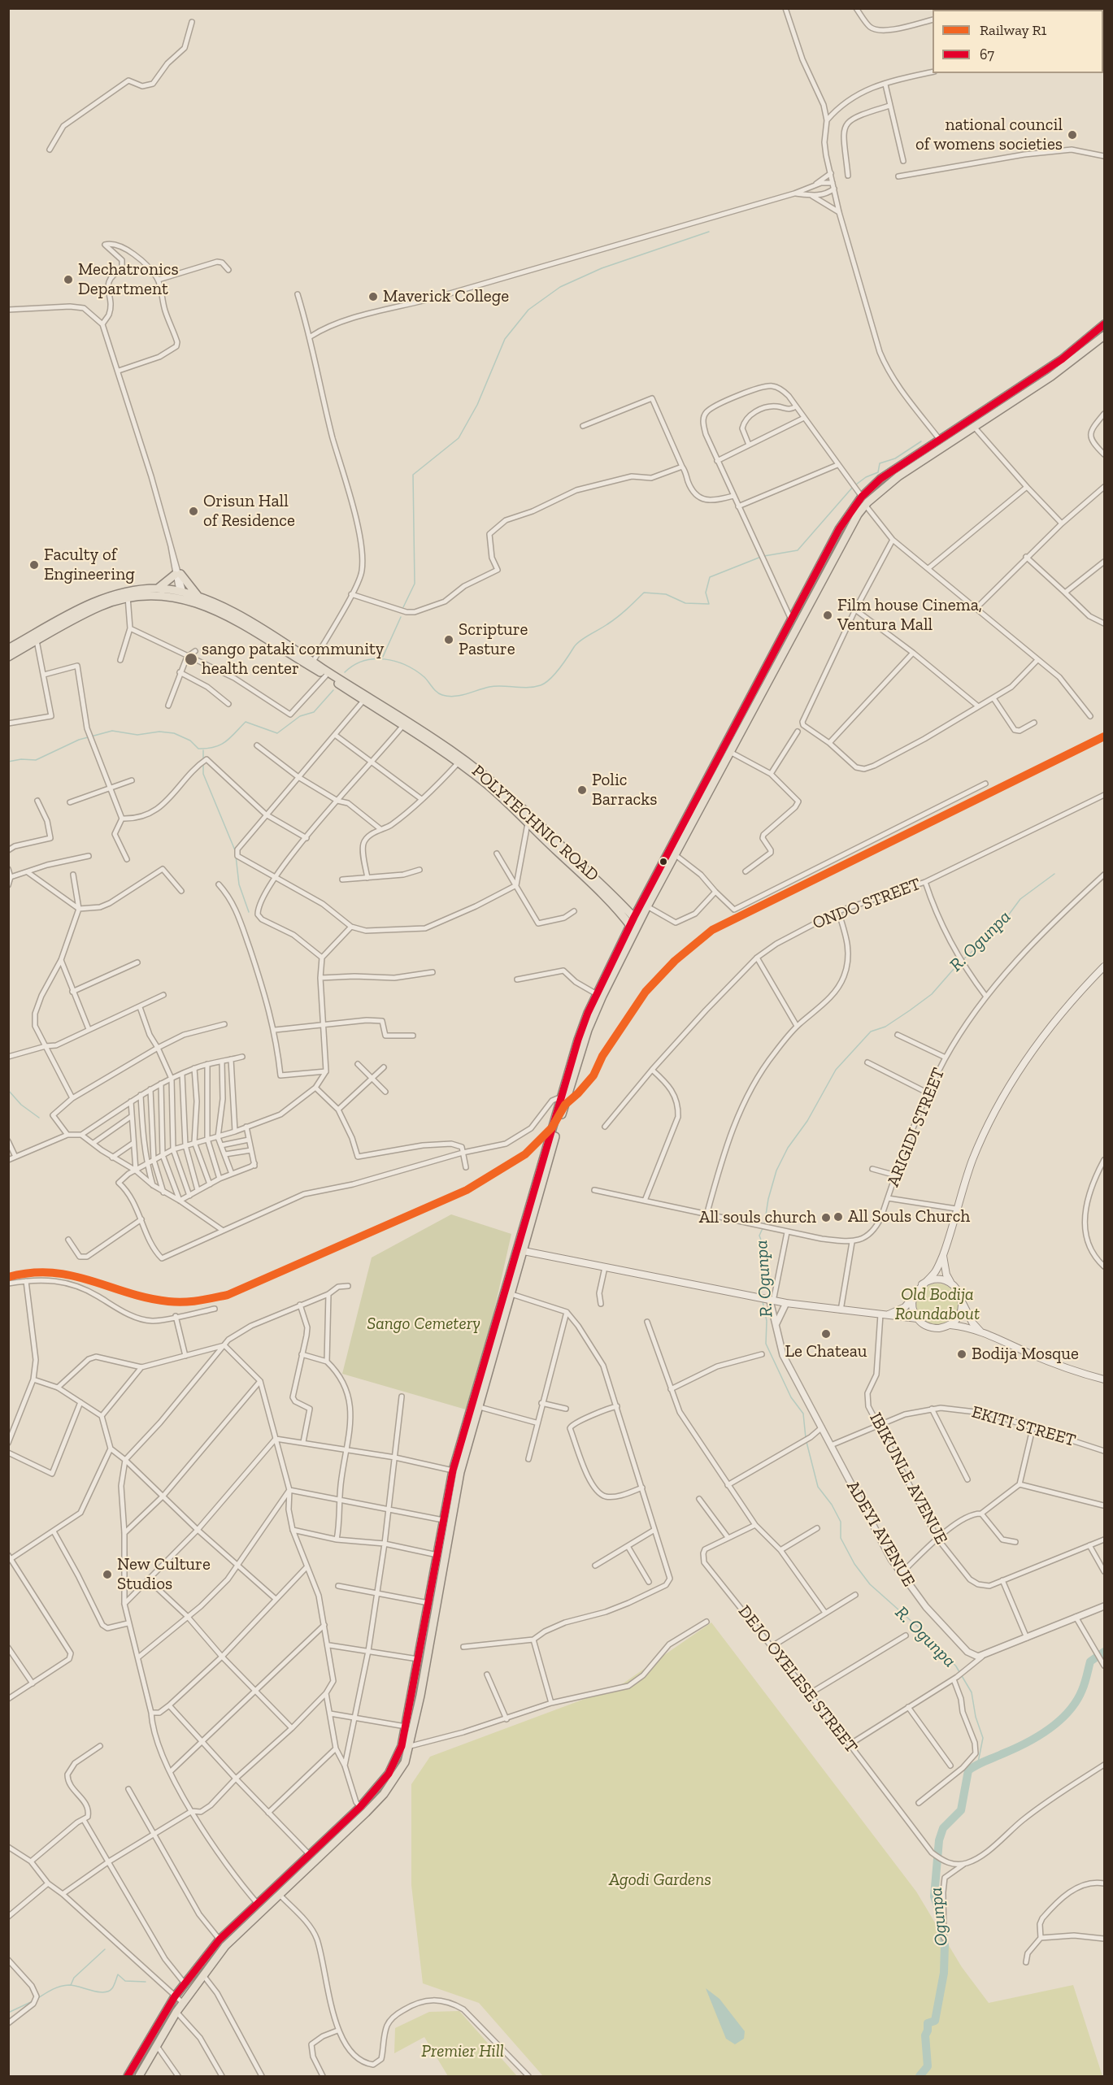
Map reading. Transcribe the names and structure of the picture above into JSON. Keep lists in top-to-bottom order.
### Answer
{
  "streets": {
    "main road": ["POLYTECHNIC ROAD"],
    "street": [
      "ONDO STREET",
      "ARIGIDI STREET",
      "EKITI STREET",
      "IBIKUNLE AVENUE",
      "ADEYI AVENUE",
      "DEJO OYELESE STREET"
    ]
  },
  "crossings": [
    ["EKITI STREET", "IBIKUNLE AVENUE"],
    ["EKITI STREET", "ADEYI AVENUE"]
  ],
  "water": ["R. Ogunpa", "Ogunpa"],
  "parks": [
    "Old Bodija Roundabout",
    "Sango Cemetery",
    "Agodi Gardens",
    "Premier Hill"
  ],
  "places": [
    "national council of womens societies",
    "Mechatronics Department",
    "Maverick College",
    "Orisun Hall of Residence",
    "Faculty of Engineering",
    "Film house Cinema, Ventura Mall",
    "Scripture Pasture",
    "sango pataki community health center",
    "Polic Barracks",
    "All Souls Church",
    "All souls church",
    "Le Chateau",
    "Bodija Mosque",
    "New Culture Studios"
  ],
  "lines": ["transit line 67", "rail line R1"],
  "legend": ["Railway R1", "67"]
}
